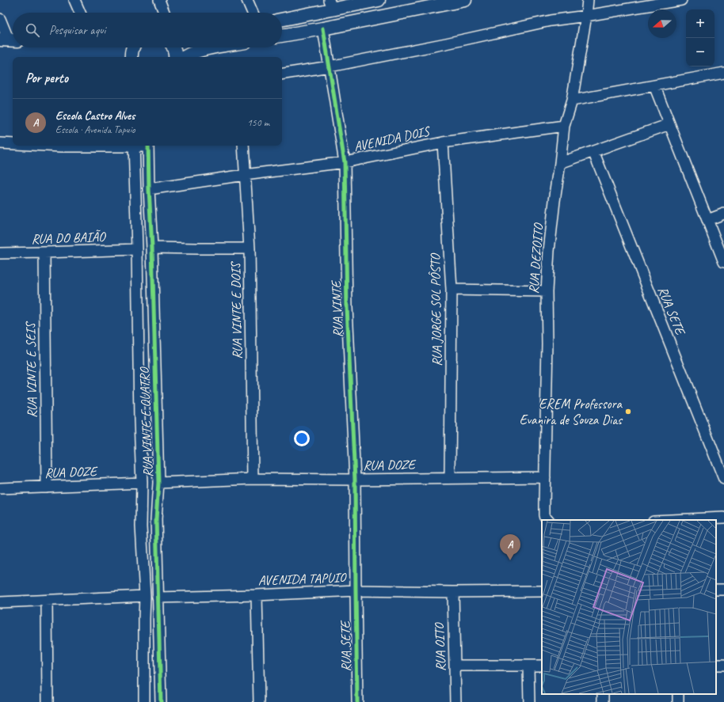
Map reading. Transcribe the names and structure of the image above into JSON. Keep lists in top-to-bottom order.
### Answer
{
  "streets": {
    "street": [
      "AVENIDA DOIS",
      "RUA DO BAIÃO",
      "RUA DEZOITO",
      "RUA VINTE",
      "RUA JORGE SOL PÔSTO",
      "RUA SETE",
      "RUA VINTE E DOIS",
      "RUA VINTE E SEIS",
      "RUA VINTE E QUATRO",
      "RUA DOZE",
      "AVENIDA TAPUIO",
      "RUA OITO"
    ]
  },
  "crossings": [
    ["AVENIDA DOIS", "RUA DEZOITO"],
    ["AVENIDA DOIS", "RUA VINTE"],
    ["AVENIDA DOIS", "RUA JORGE SOL PÔSTO"],
    ["AVENIDA DOIS", "RUA VINTE E DOIS"],
    ["AVENIDA DOIS", "RUA VINTE E QUATRO"],
    ["RUA DO BAIÃO", "RUA VINTE E SEIS"],
    ["RUA DO BAIÃO", "RUA VINTE E QUATRO"],
    ["RUA DEZOITO", "RUA DOZE"],
    ["RUA VINTE", "RUA SETE"],
    ["RUA VINTE", "RUA DOZE"],
    ["RUA VINTE", "AVENIDA TAPUIO"],
    ["RUA JORGE SOL PÔSTO", "RUA DOZE"],
    ["RUA SETE", "AVENIDA TAPUIO"],
    ["RUA VINTE E DOIS", "RUA DOZE"],
    ["RUA VINTE E SEIS", "RUA DOZE"],
    ["RUA VINTE E QUATRO", "RUA DOZE"],
    ["RUA VINTE E QUATRO", "AVENIDA TAPUIO"],
    ["AVENIDA TAPUIO", "RUA OITO"]
  ],
  "places": ["EREM Professora Evanira de Souza Dias"],
  "north": "left",
  "page": {
    "map_buttons": ["+", "−"],
    "search": "Pesquisar aqui",
    "heading": "Por perto",
    "list": [
      {
        "mark": "A",
        "name": "Escola Castro Alves",
        "note": "Escola · Avenida Tapuio",
        "value": "150 m"
      }
    ],
    "pins": "A"
  }
}
